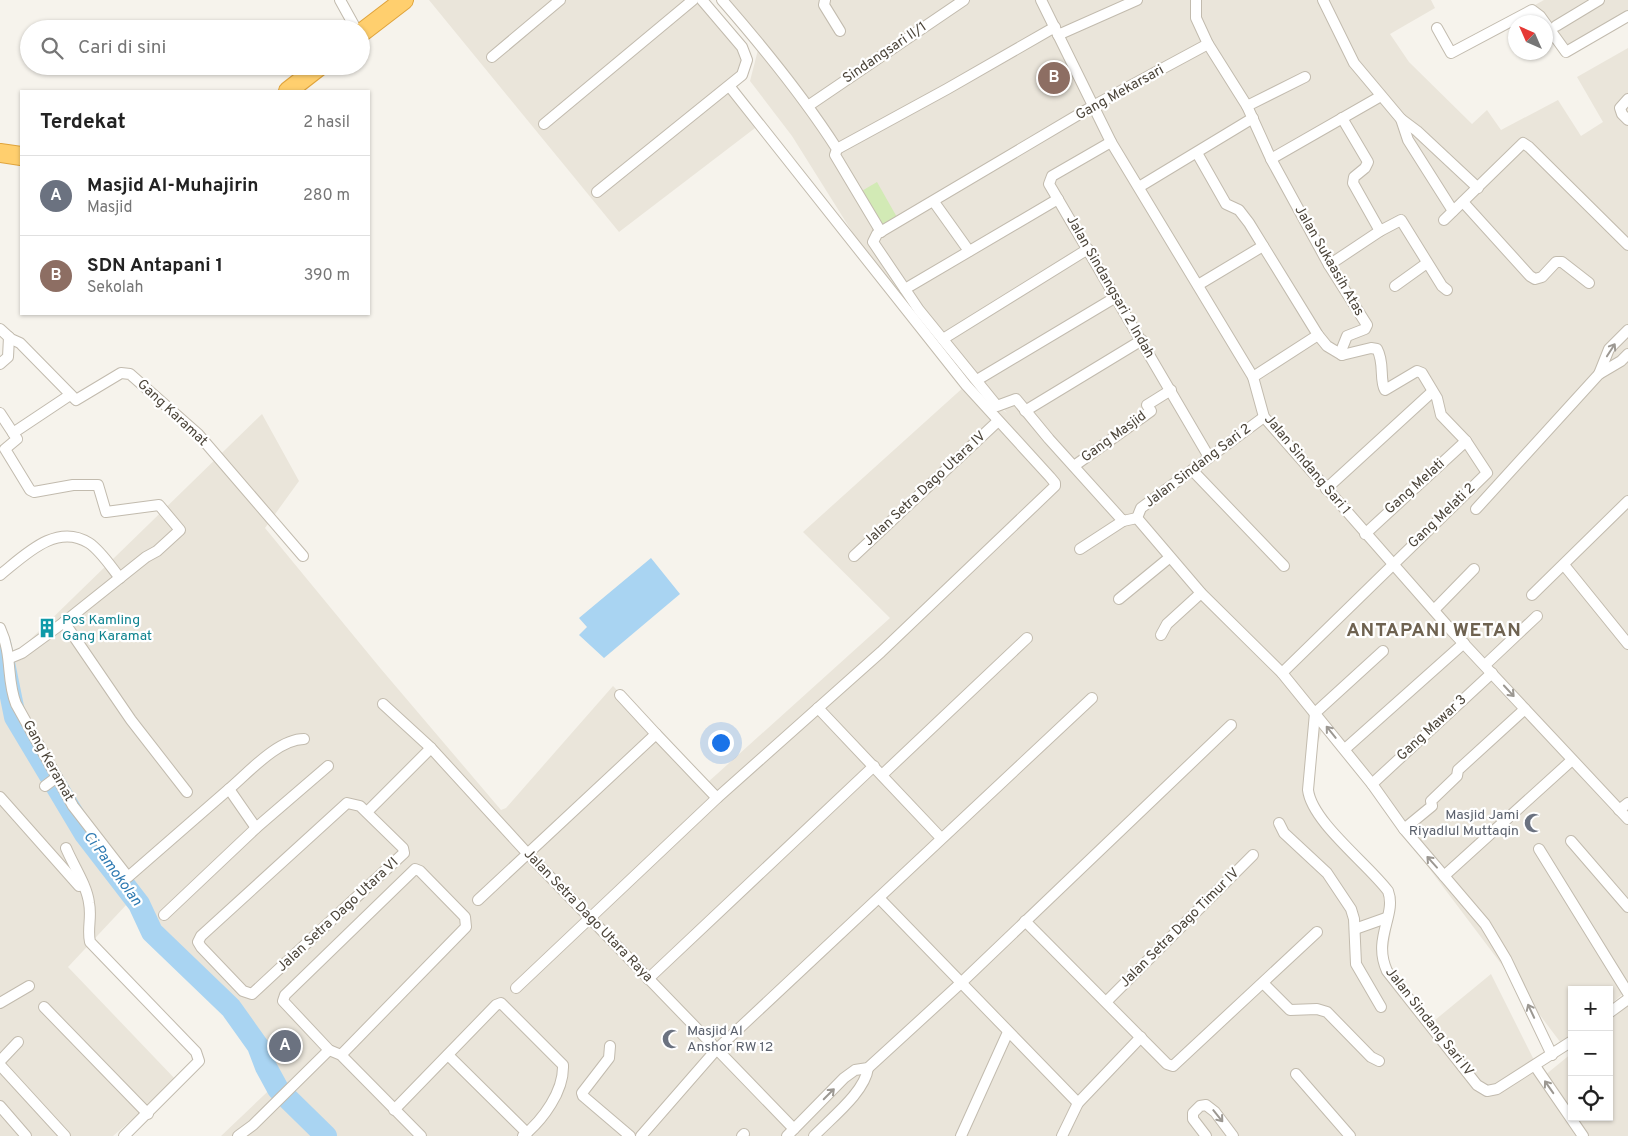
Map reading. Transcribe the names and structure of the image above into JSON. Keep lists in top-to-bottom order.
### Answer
{
  "streets": {
    "street": [
      "Sindangsari II/1",
      "Gang Mekarsari",
      "Jalan Sukaasih Atas",
      "Jalan Sindangsari 2 Indah",
      "Gang Karamat",
      "Gang Masjid",
      "Jalan Sindang Sari 1",
      "Jalan Sindang Sari 2",
      "Gang Melati",
      "Jalan Setra Dago Utara IV",
      "Gang Melati 2",
      "Gang Mawar 3",
      "Gang Keramat",
      "Jalan Setra Dago Utara VI",
      "Jalan Setra Dago Utara Raya",
      "Jalan Setra Dago Timur IV",
      "Jalan Sindang Sari IV"
    ]
  },
  "crossings": [
    ["Gang Mekarsari", "Jalan Sukaasih Atas"],
    ["Gang Mekarsari", "Jalan Sindang Sari 1"],
    ["Jalan Sindangsari 2 Indah", "Gang Masjid"],
    ["Jalan Sindangsari 2 Indah", "Jalan Sindang Sari 1"],
    ["Jalan Sindangsari 2 Indah", "Jalan Sindang Sari 2"],
    ["Jalan Sindang Sari 1", "Jalan Sindang Sari 2"],
    ["Jalan Sindang Sari 1", "Gang Melati"],
    ["Jalan Sindang Sari 1", "Gang Melati 2"],
    ["Jalan Sindang Sari 1", "Gang Mawar 3"],
    ["Gang Melati", "Gang Melati 2"]
  ],
  "districts": ["ANTAPANI WETAN"],
  "water": ["Ci Pamokolan"],
  "places": {
    "building": ["Pos Kamling Gang Karamat"],
    "mosque": ["Masjid Jami Riyadlul Muttaqin", "Masjid Al Anshor RW 12"]
  },
  "north": "top left",
  "page": {
    "search": "Cari di sini",
    "pins": ["B", "A"],
    "heading": ["Terdekat", "2 hasil"],
    "list": [
      {
        "mark": "A",
        "name": "Masjid Al-Muhajirin",
        "note": "Masjid",
        "value": "280 m"
      },
      {
        "mark": "B",
        "name": "SDN Antapani 1",
        "note": "Sekolah",
        "value": "390 m"
      }
    ],
    "map_buttons": ["+", "−"]
  }
}
